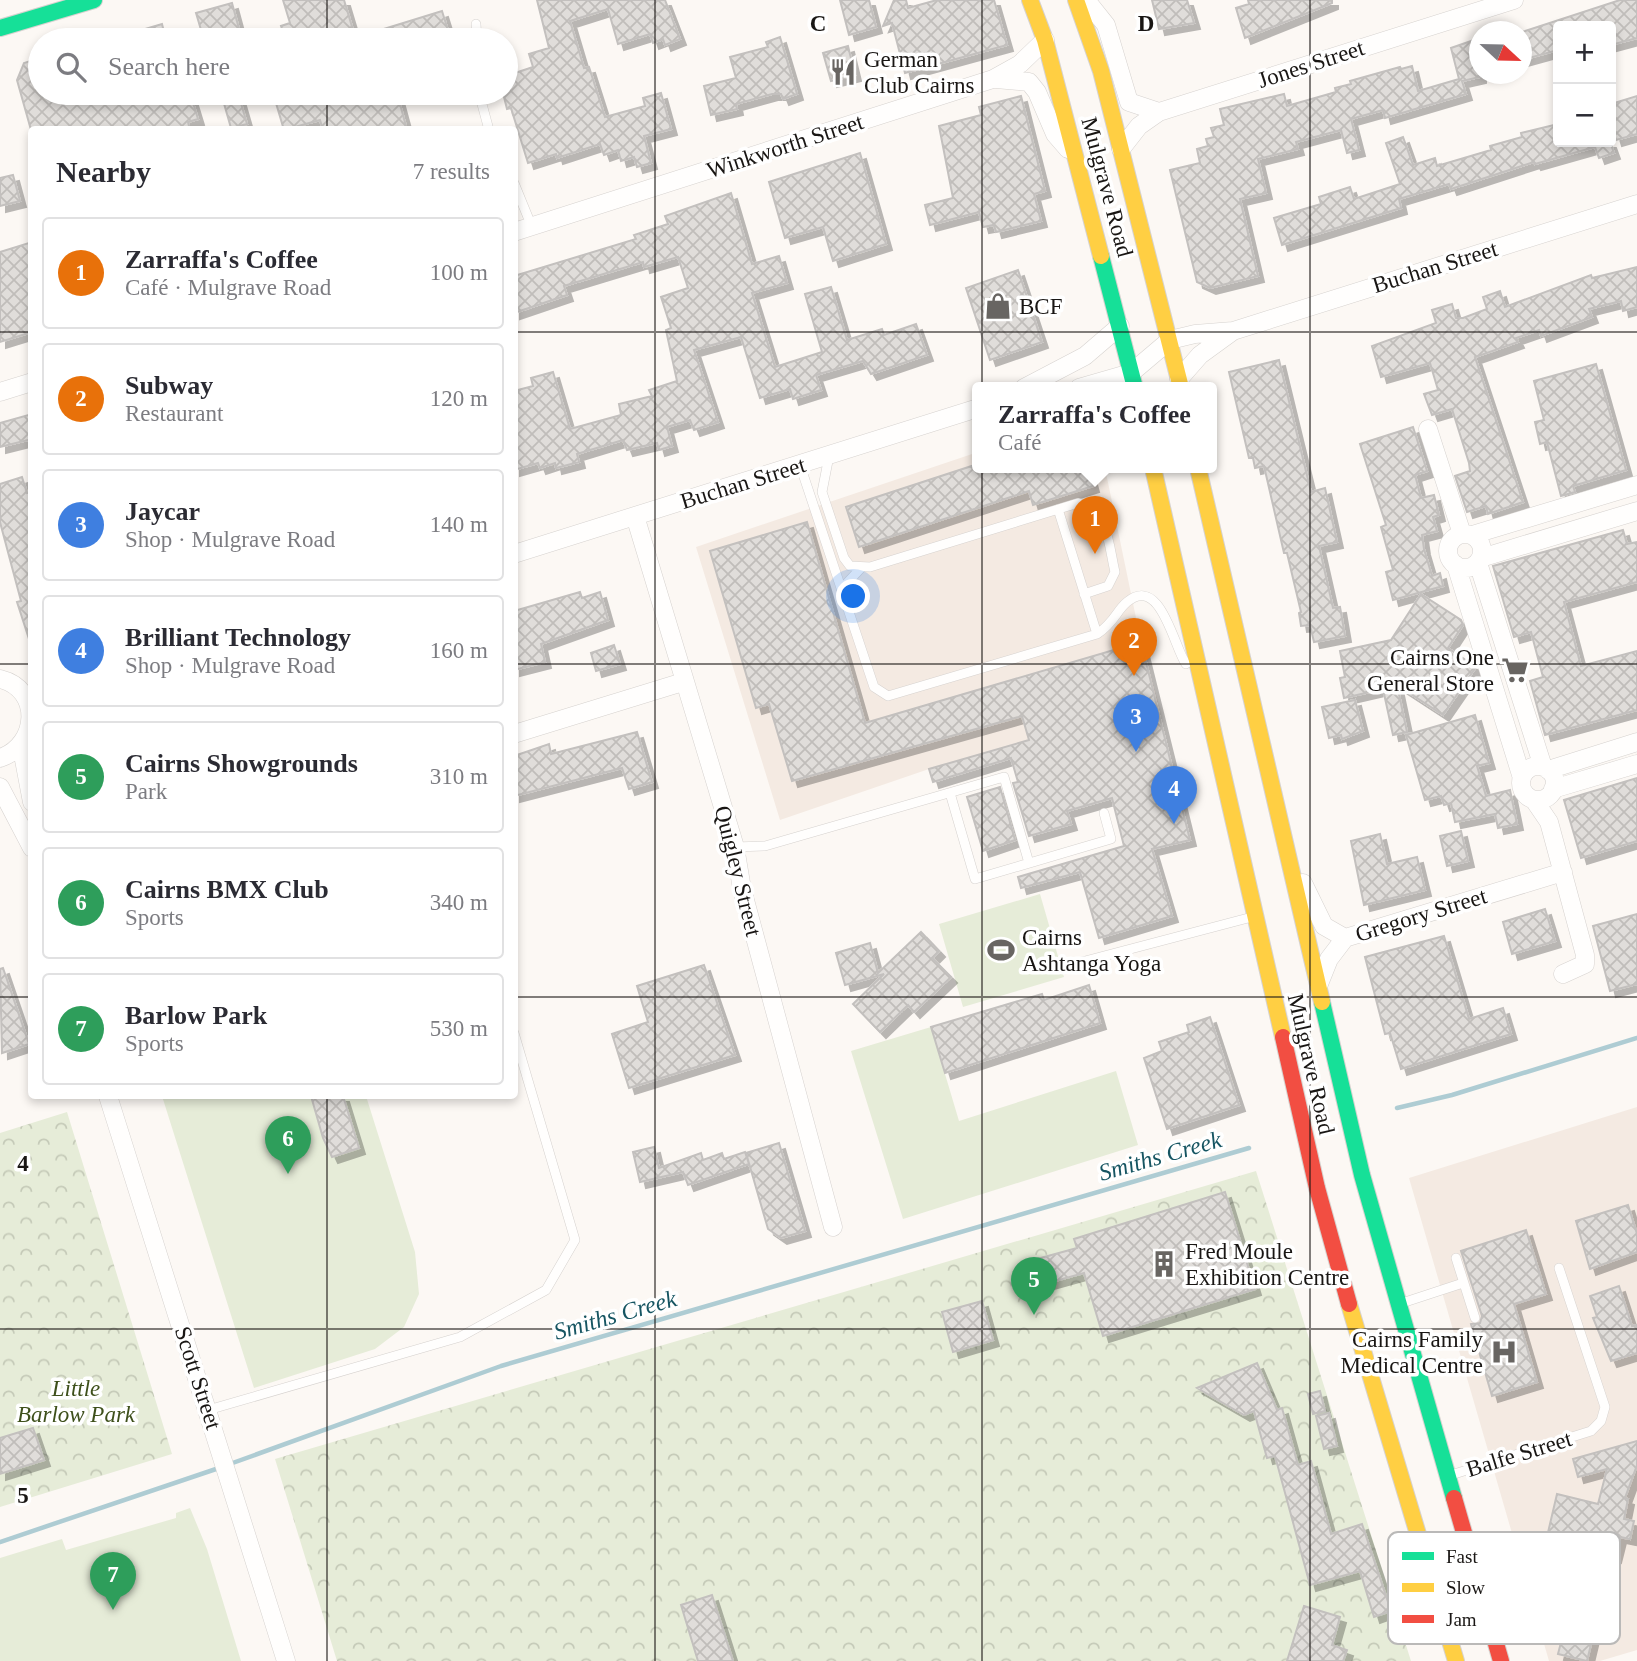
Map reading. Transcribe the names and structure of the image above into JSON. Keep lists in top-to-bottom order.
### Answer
{
  "streets": {
    "main road": ["Mulgrave Road"],
    "street": [
      "Jones Street",
      "Winkworth Street",
      "Buchan Street",
      "Quigley Street",
      "Gregory Street",
      "Scott Street"
    ],
    "lane": ["Balfe Street"]
  },
  "crossings": [
    ["Jones Street", "Mulgrave Road"],
    ["Winkworth Street", "Mulgrave Road"],
    ["Mulgrave Road", "Buchan Street"],
    ["Mulgrave Road", "Gregory Street"],
    ["Mulgrave Road", "Balfe Street"],
    ["Buchan Street", "Quigley Street"]
  ],
  "water": ["Smiths Creek"],
  "parks": ["Little Barlow Park"],
  "places": {
    "restaurant": ["German Club Cairns"],
    "shop": ["BCF"],
    "supermarket": ["Cairns One General Store"],
    "sports": ["Cairns Ashtanga Yoga"],
    "building": ["Fred Moule Exhibition Centre"],
    "hospital": ["Cairns Family Medical Centre"]
  },
  "legend": ["Fast", "Slow", "Jam"],
  "north": "right",
  "page": {
    "map_buttons": ["+", "−"],
    "search": "Search here",
    "heading": ["Nearby", "7 results"],
    "list": [
      {
        "mark": "1",
        "name": "Zarraffa's Coffee",
        "note": "Café · Mulgrave Road",
        "value": "100 m"
      },
      {
        "mark": "2",
        "name": "Subway",
        "note": "Restaurant",
        "value": "120 m"
      },
      {
        "mark": "3",
        "name": "Jaycar",
        "note": "Shop · Mulgrave Road",
        "value": "140 m"
      },
      {
        "mark": "4",
        "name": "Brilliant Technology",
        "note": "Shop · Mulgrave Road",
        "value": "160 m"
      },
      {
        "mark": "5",
        "name": "Cairns Showgrounds",
        "note": "Park",
        "value": "310 m"
      },
      {
        "mark": "6",
        "name": "Cairns BMX Club",
        "note": "Sports",
        "value": "340 m"
      },
      {
        "mark": "7",
        "name": "Barlow Park",
        "note": "Sports",
        "value": "530 m"
      }
    ],
    "popup": ["Zarraffa's Coffee", "Café"],
    "pins": [
      "1",
      "2",
      "3",
      "4",
      "6",
      "5",
      "7"
    ]
  },
  "grid": {
    "columns": ["C", "D"],
    "rows": ["4", "5"]
  }
}
